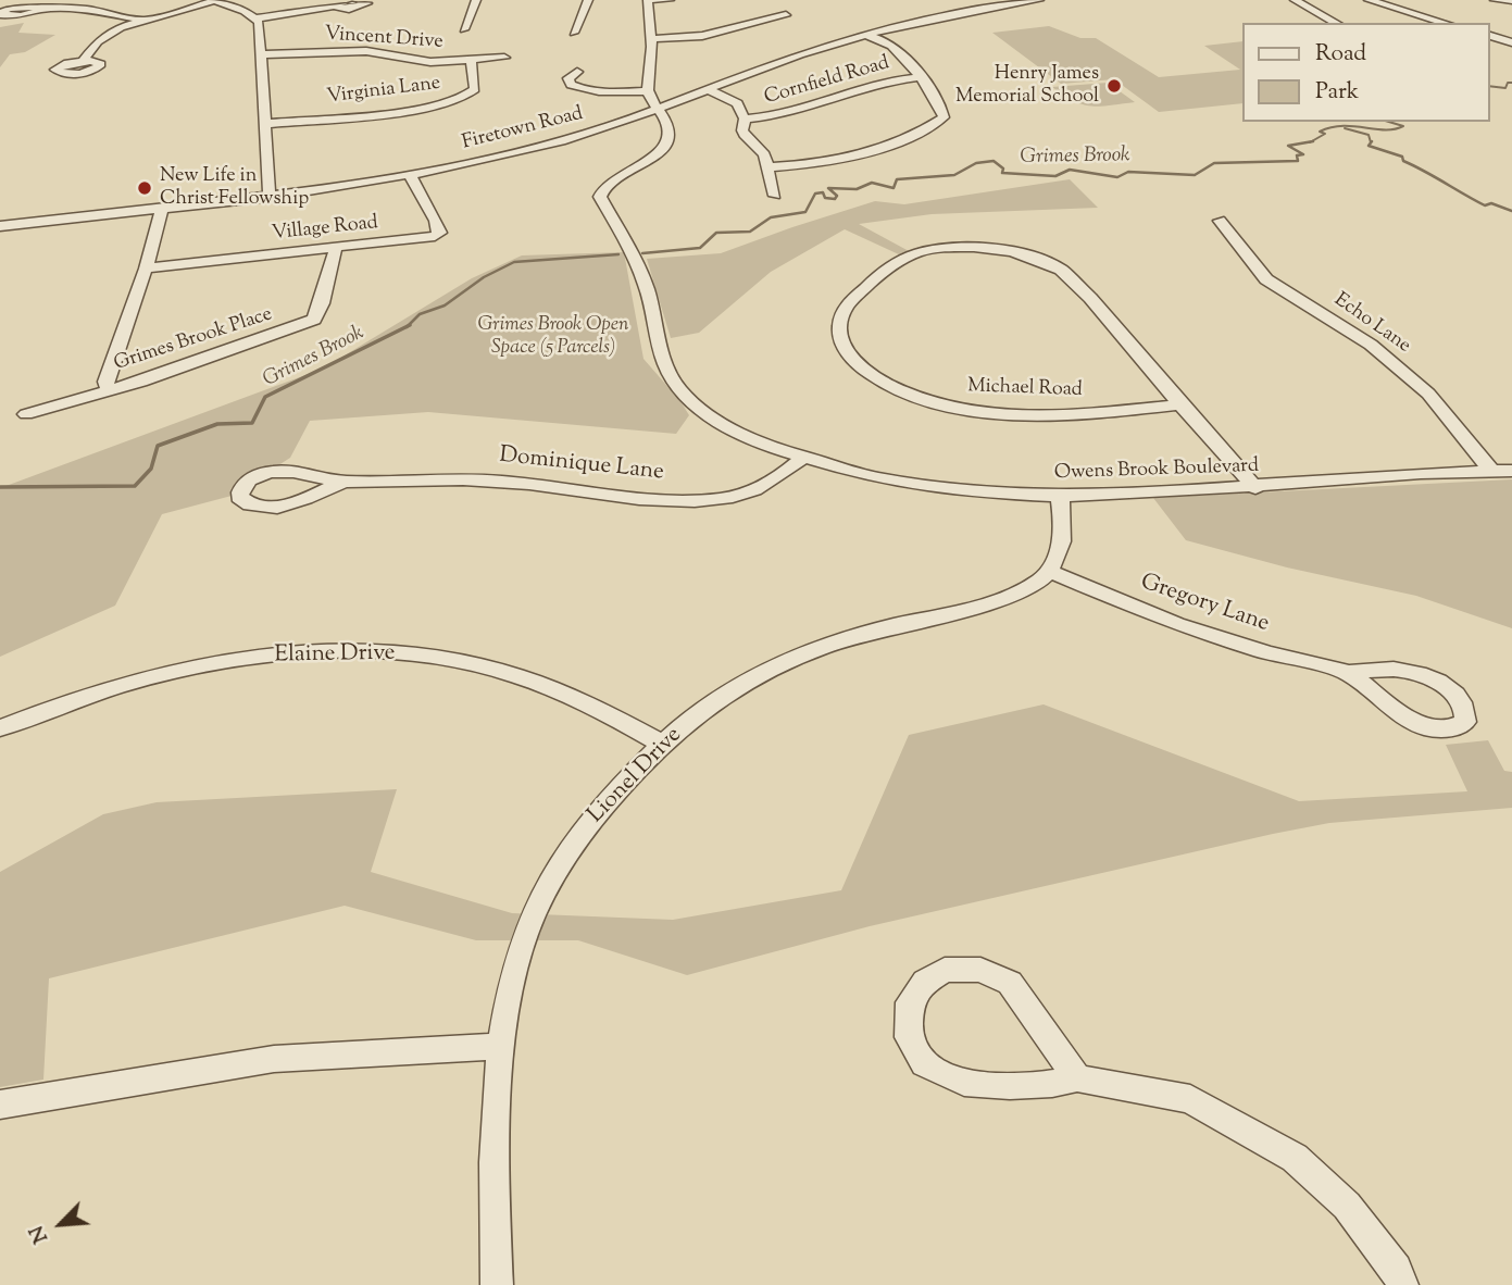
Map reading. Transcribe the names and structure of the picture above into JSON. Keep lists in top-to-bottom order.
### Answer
{
  "streets": {
    "street": [
      "Vincent Drive",
      "Cornfield Road",
      "Virginia Lane",
      "Firetown Road",
      "Village Road",
      "Echo Lane",
      "Grimes Brook Place",
      "Michael Road",
      "Dominique Lane",
      "Owens Brook Boulevard",
      "Gregory Lane",
      "Elaine Drive",
      "Lionel Drive"
    ]
  },
  "crossings": [
    ["Vincent Drive", "Virginia Lane"],
    ["Firetown Road", "Village Road"],
    ["Firetown Road", "Grimes Brook Place"],
    ["Firetown Road", "Owens Brook Boulevard"],
    ["Village Road", "Grimes Brook Place"],
    ["Echo Lane", "Owens Brook Boulevard"],
    ["Michael Road", "Owens Brook Boulevard"],
    ["Dominique Lane", "Owens Brook Boulevard"],
    ["Gregory Lane", "Lionel Drive"],
    ["Elaine Drive", "Lionel Drive"]
  ],
  "water": ["Grimes Brook"],
  "parks": ["Grimes Brook Open Space (5 Parcels)"],
  "places": ["Henry James Memorial School", "New Life in Christ Fellowship"],
  "legend": ["Road", "Park"],
  "north": "bottom left"
}
